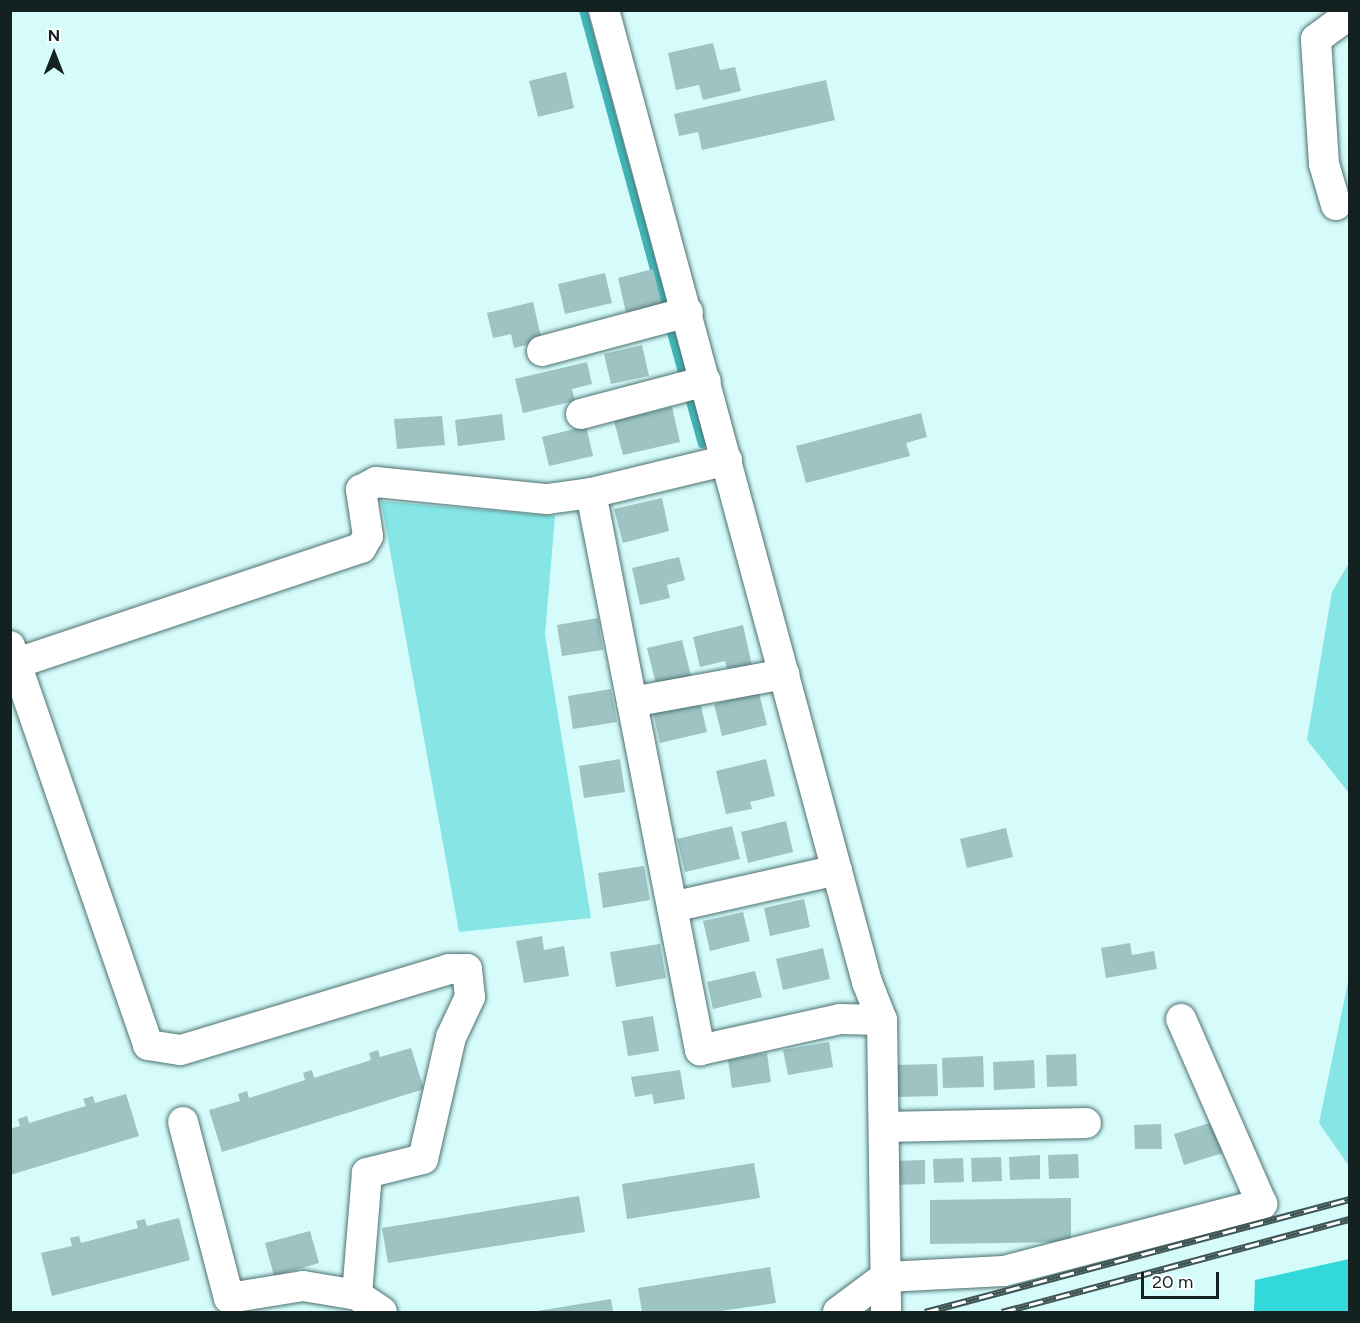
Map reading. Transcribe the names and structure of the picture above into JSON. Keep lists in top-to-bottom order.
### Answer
{
  "scale_bar": "20 m",
  "north": "top"
}
